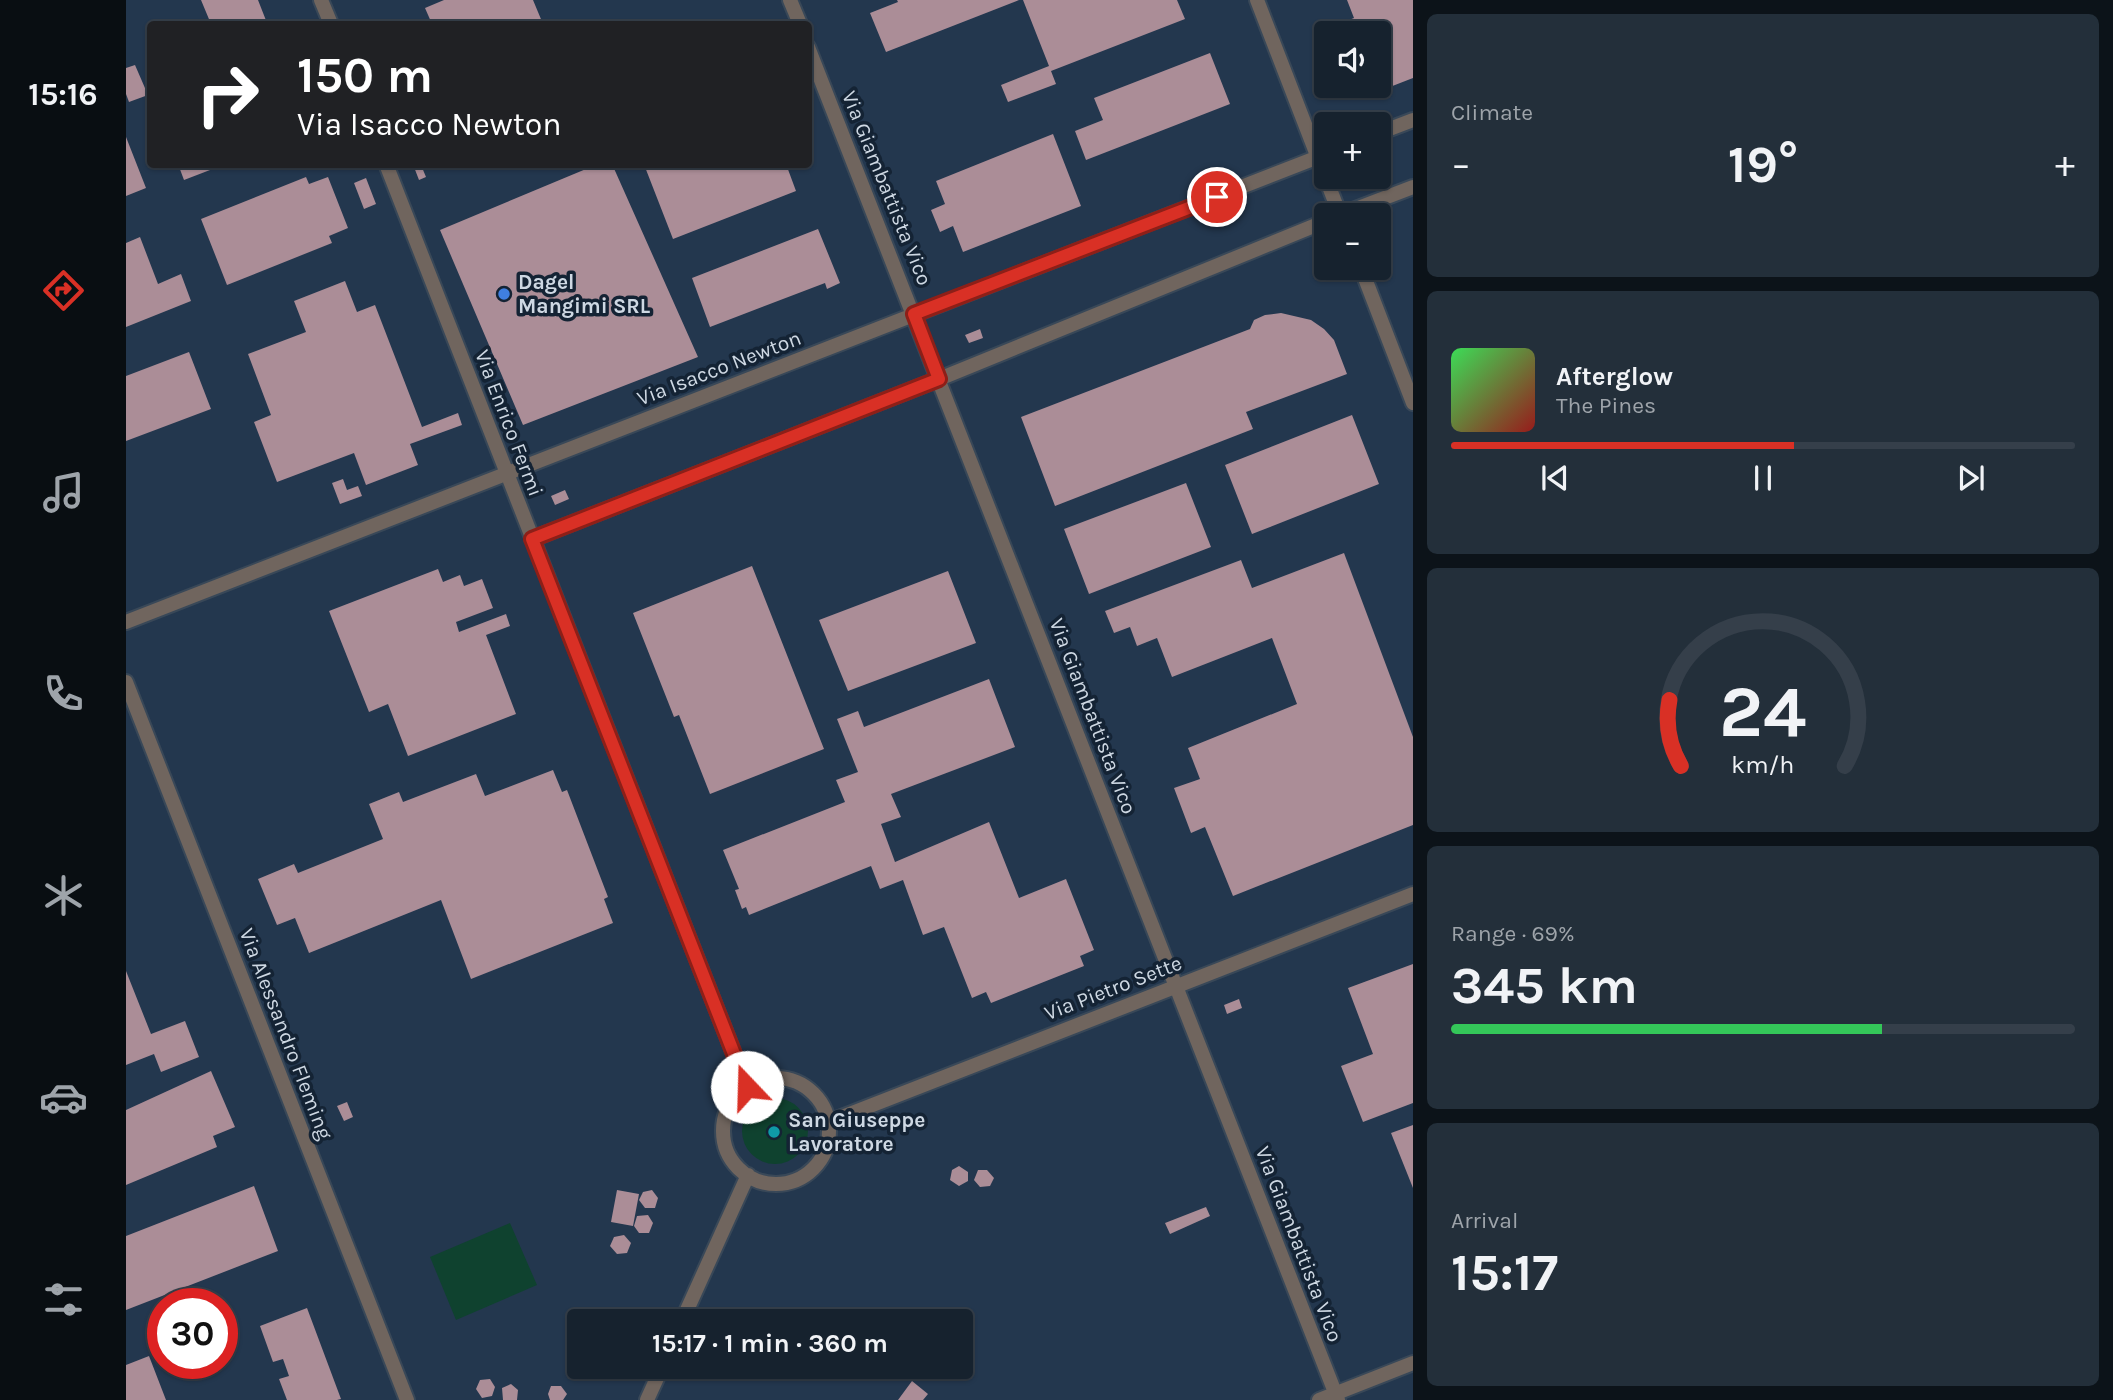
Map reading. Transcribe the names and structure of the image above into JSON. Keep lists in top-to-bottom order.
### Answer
{
  "streets": {
    "street": [
      "Via Giambattista Vico",
      "Via Isacco Newton",
      "Via Enrico Fermi",
      "Via Pietro Sette",
      "Via Alessandro Fleming"
    ]
  },
  "crossings": [
    ["Via Giambattista Vico", "Via Isacco Newton"],
    ["Via Giambattista Vico", "Via Pietro Sette"],
    ["Via Isacco Newton", "Via Enrico Fermi"],
    ["Via Enrico Fermi", "Via Pietro Sette"]
  ],
  "places": ["Dagel Mangimi SRL", "San Giuseppe Lavoratore"],
  "page": {
    "tabs": "15:16",
    "tile": [
      "Climate",
      ["Range · 69%", "345 km"],
      ["Arrival", "15:17"]
    ],
    "map_buttons": ["+", "−"],
    "turn": ["150 m", "Via Isacco Newton"],
    "heat": ["−", "19°", "+"],
    "song": ["Afterglow", "The Pines"],
    "limit": "30",
    "trip": "15:17 · 1 min · 360 m",
    "gauge": ["24", "km/h"]
  }
}
